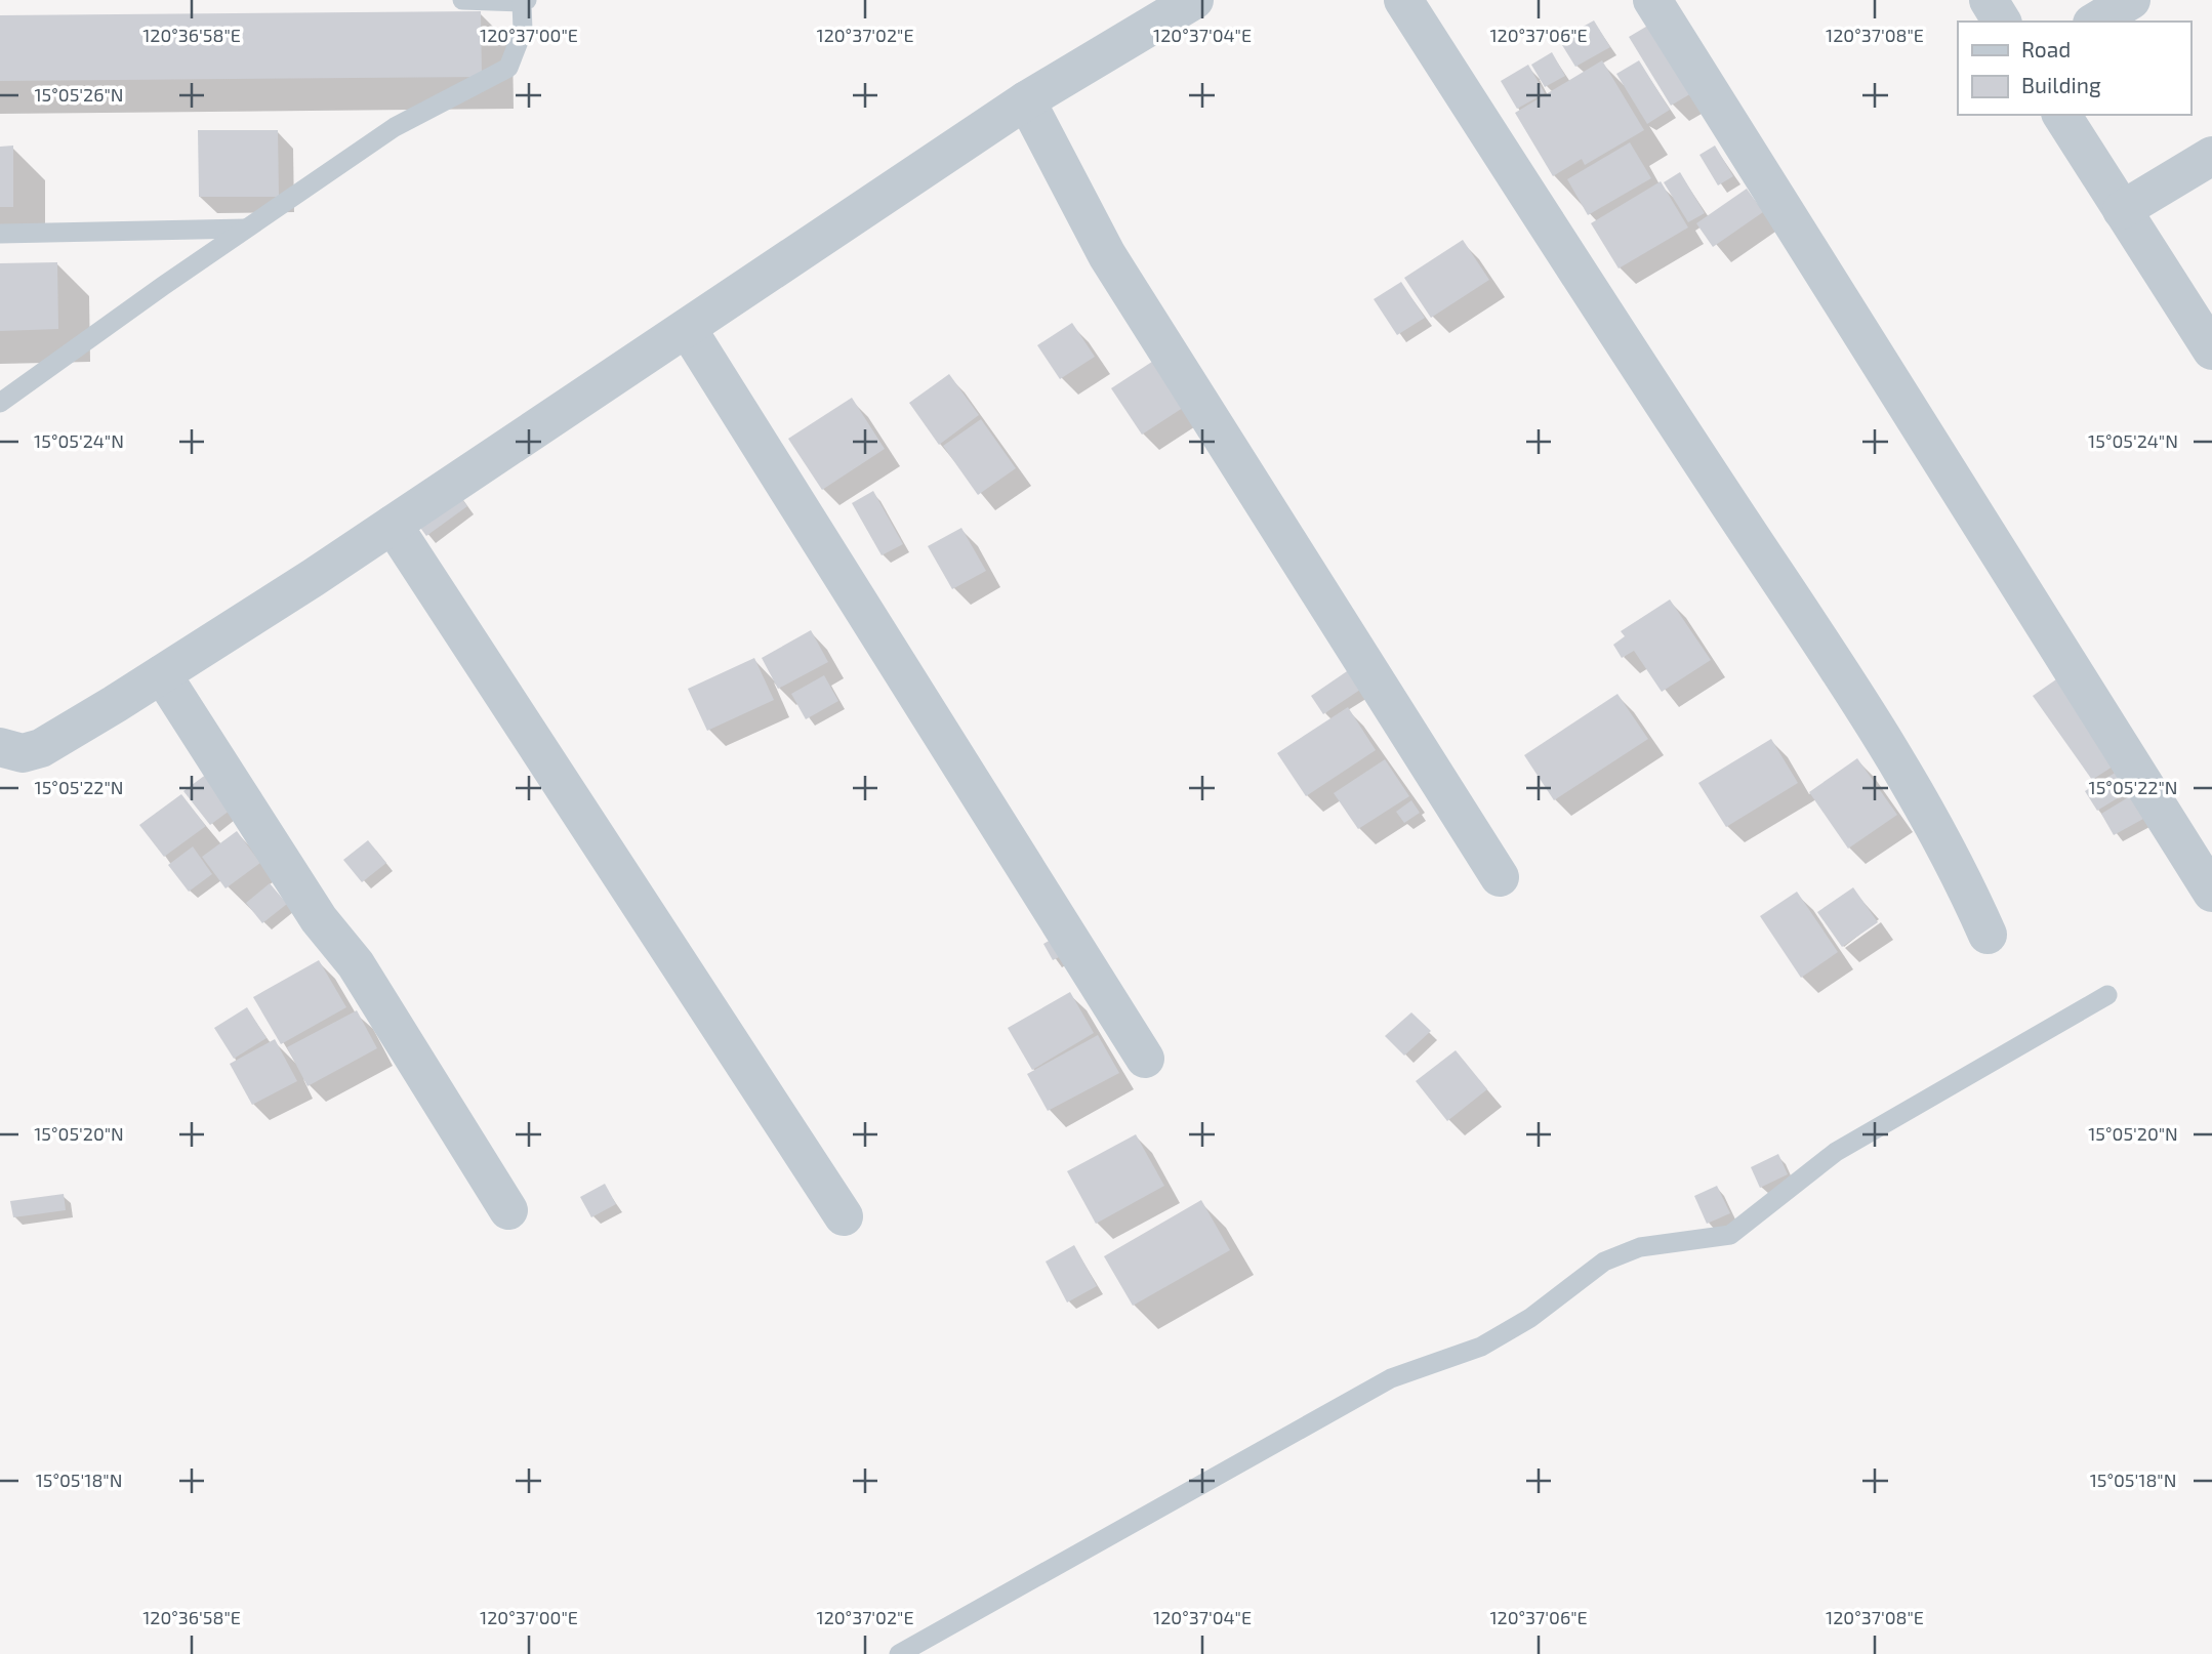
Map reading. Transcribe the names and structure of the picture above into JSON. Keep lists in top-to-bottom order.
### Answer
{
  "legend": ["Road", "Building"],
  "coordinates": [
    "120°36'58\"E",
    "120°37'00\"E",
    "120°37'02\"E",
    "120°37'04\"E",
    "120°37'06\"E",
    "120°37'08\"E",
    "15°05'26\"N",
    "15°05'24\"N",
    "15°05'22\"N",
    "15°05'20\"N",
    "15°05'18\"N"
  ]
}
